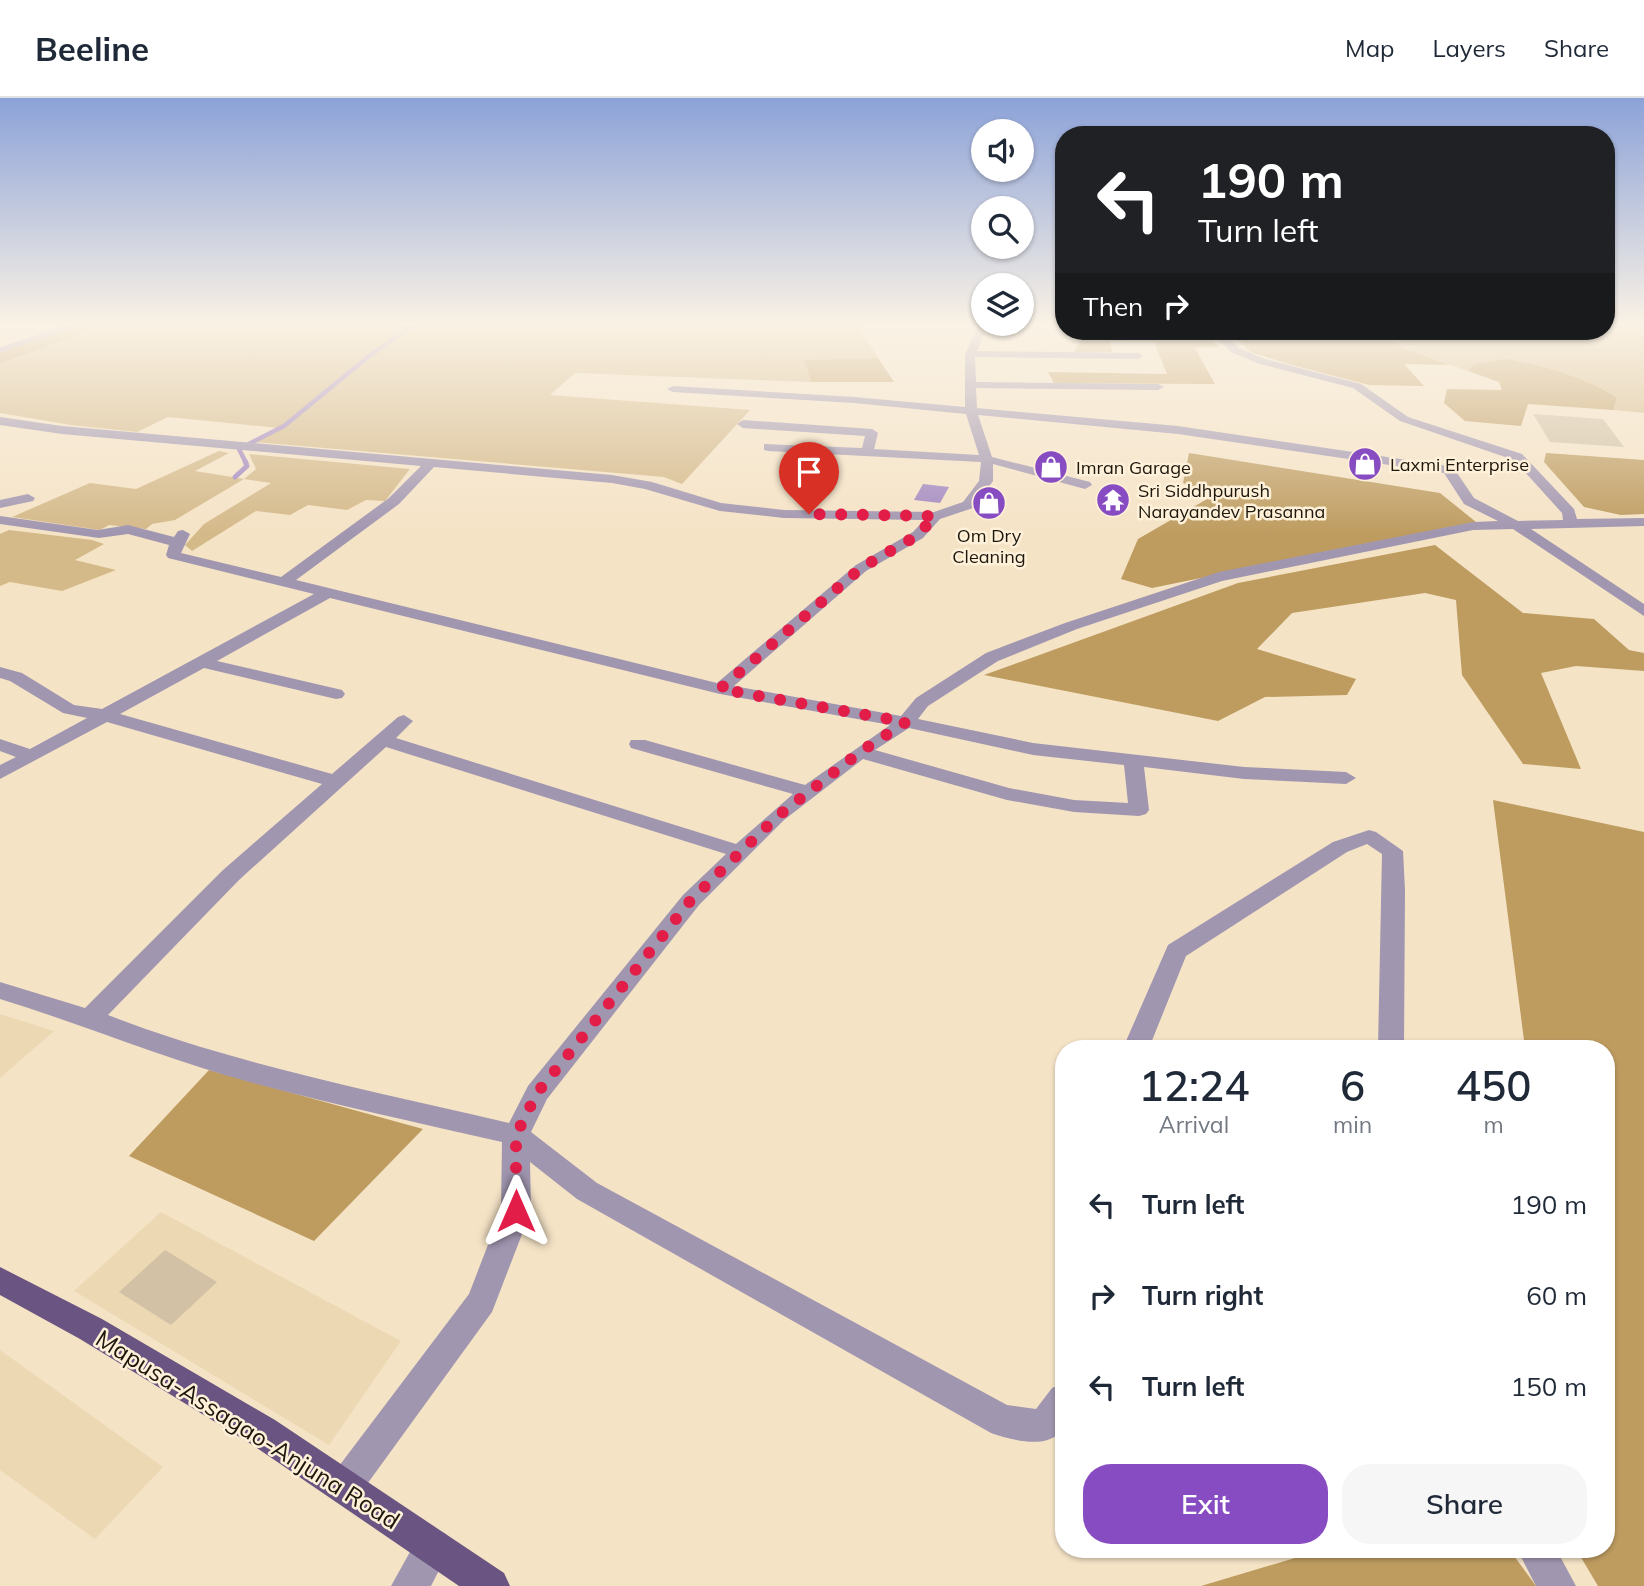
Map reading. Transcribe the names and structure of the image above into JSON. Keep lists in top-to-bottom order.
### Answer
{
  "streets": {
    "main road": ["Mapusa-Assagao-Anjuna Road"]
  },
  "places": {
    "shop": ["Laxmi Enterprise", "Imran Garage", "Om Dry Cleaning"],
    "temple": ["Sri Siddhpurush Narayandev Prasanna"]
  },
  "page": {
    "header": "Beeline",
    "nav": ["Map", "Layers", "Share"],
    "turn": ["190 m", "Turn left"],
    "then": "Then",
    "eta": [
      "12:24",
      "Arrival",
      "6",
      "min",
      "450",
      "m"
    ],
    "list": [
      {
        "name": "Turn left",
        "value": "190 m"
      },
      {
        "name": "Turn right",
        "value": "60 m"
      },
      {
        "name": "Turn left",
        "value": "150 m"
      }
    ],
    "buttons": ["Exit", "Share"]
  }
}
